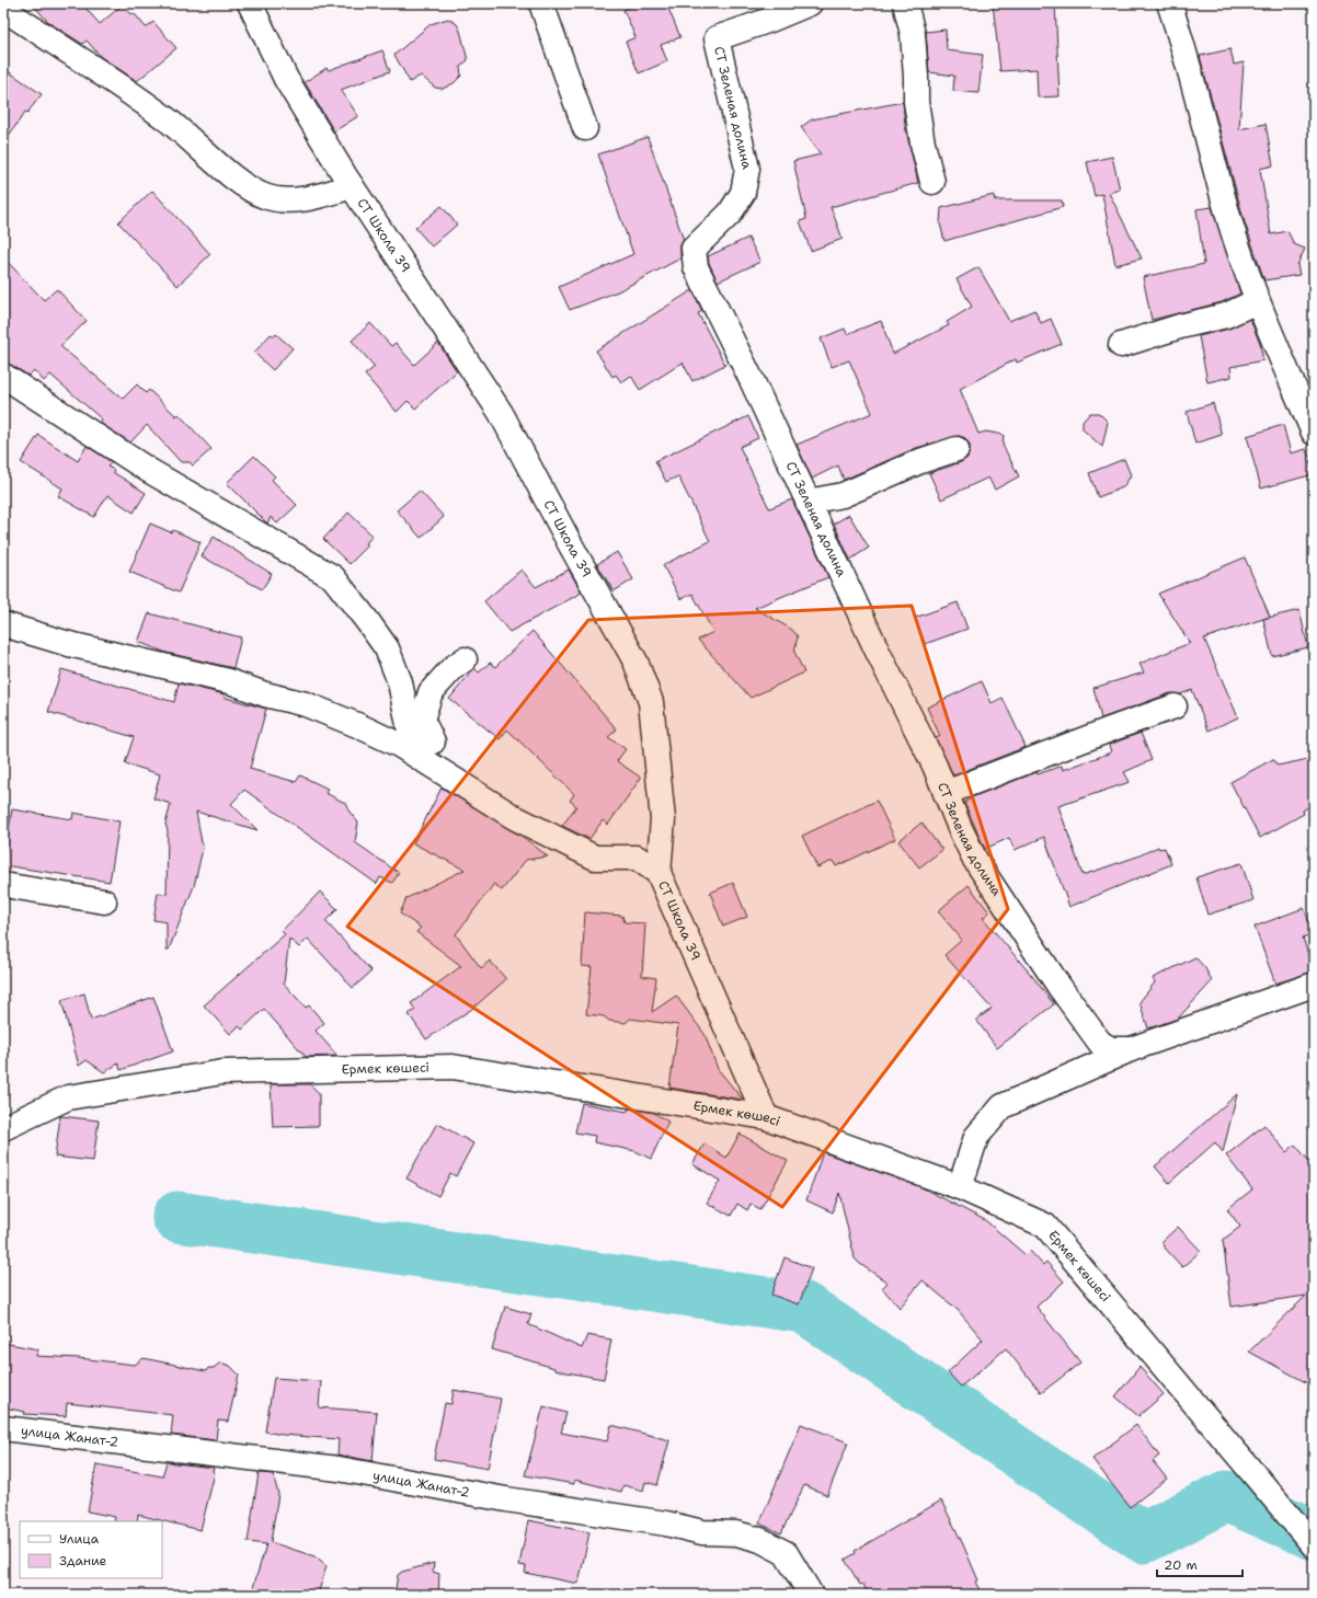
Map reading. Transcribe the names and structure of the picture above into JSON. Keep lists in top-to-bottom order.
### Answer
{
  "streets": {
    "street": [
      "СТ Зеленая долина",
      "СТ Школа 39",
      "Ермек көшесі",
      "улица Жанат-2"
    ]
  },
  "crossings": [
    ["СТ Зеленая долина", "Ермек көшесі"],
    ["СТ Школа 39", "Ермек көшесі"]
  ],
  "legend": ["Улица", "Здание"],
  "scale_bar": "20 m"
}
